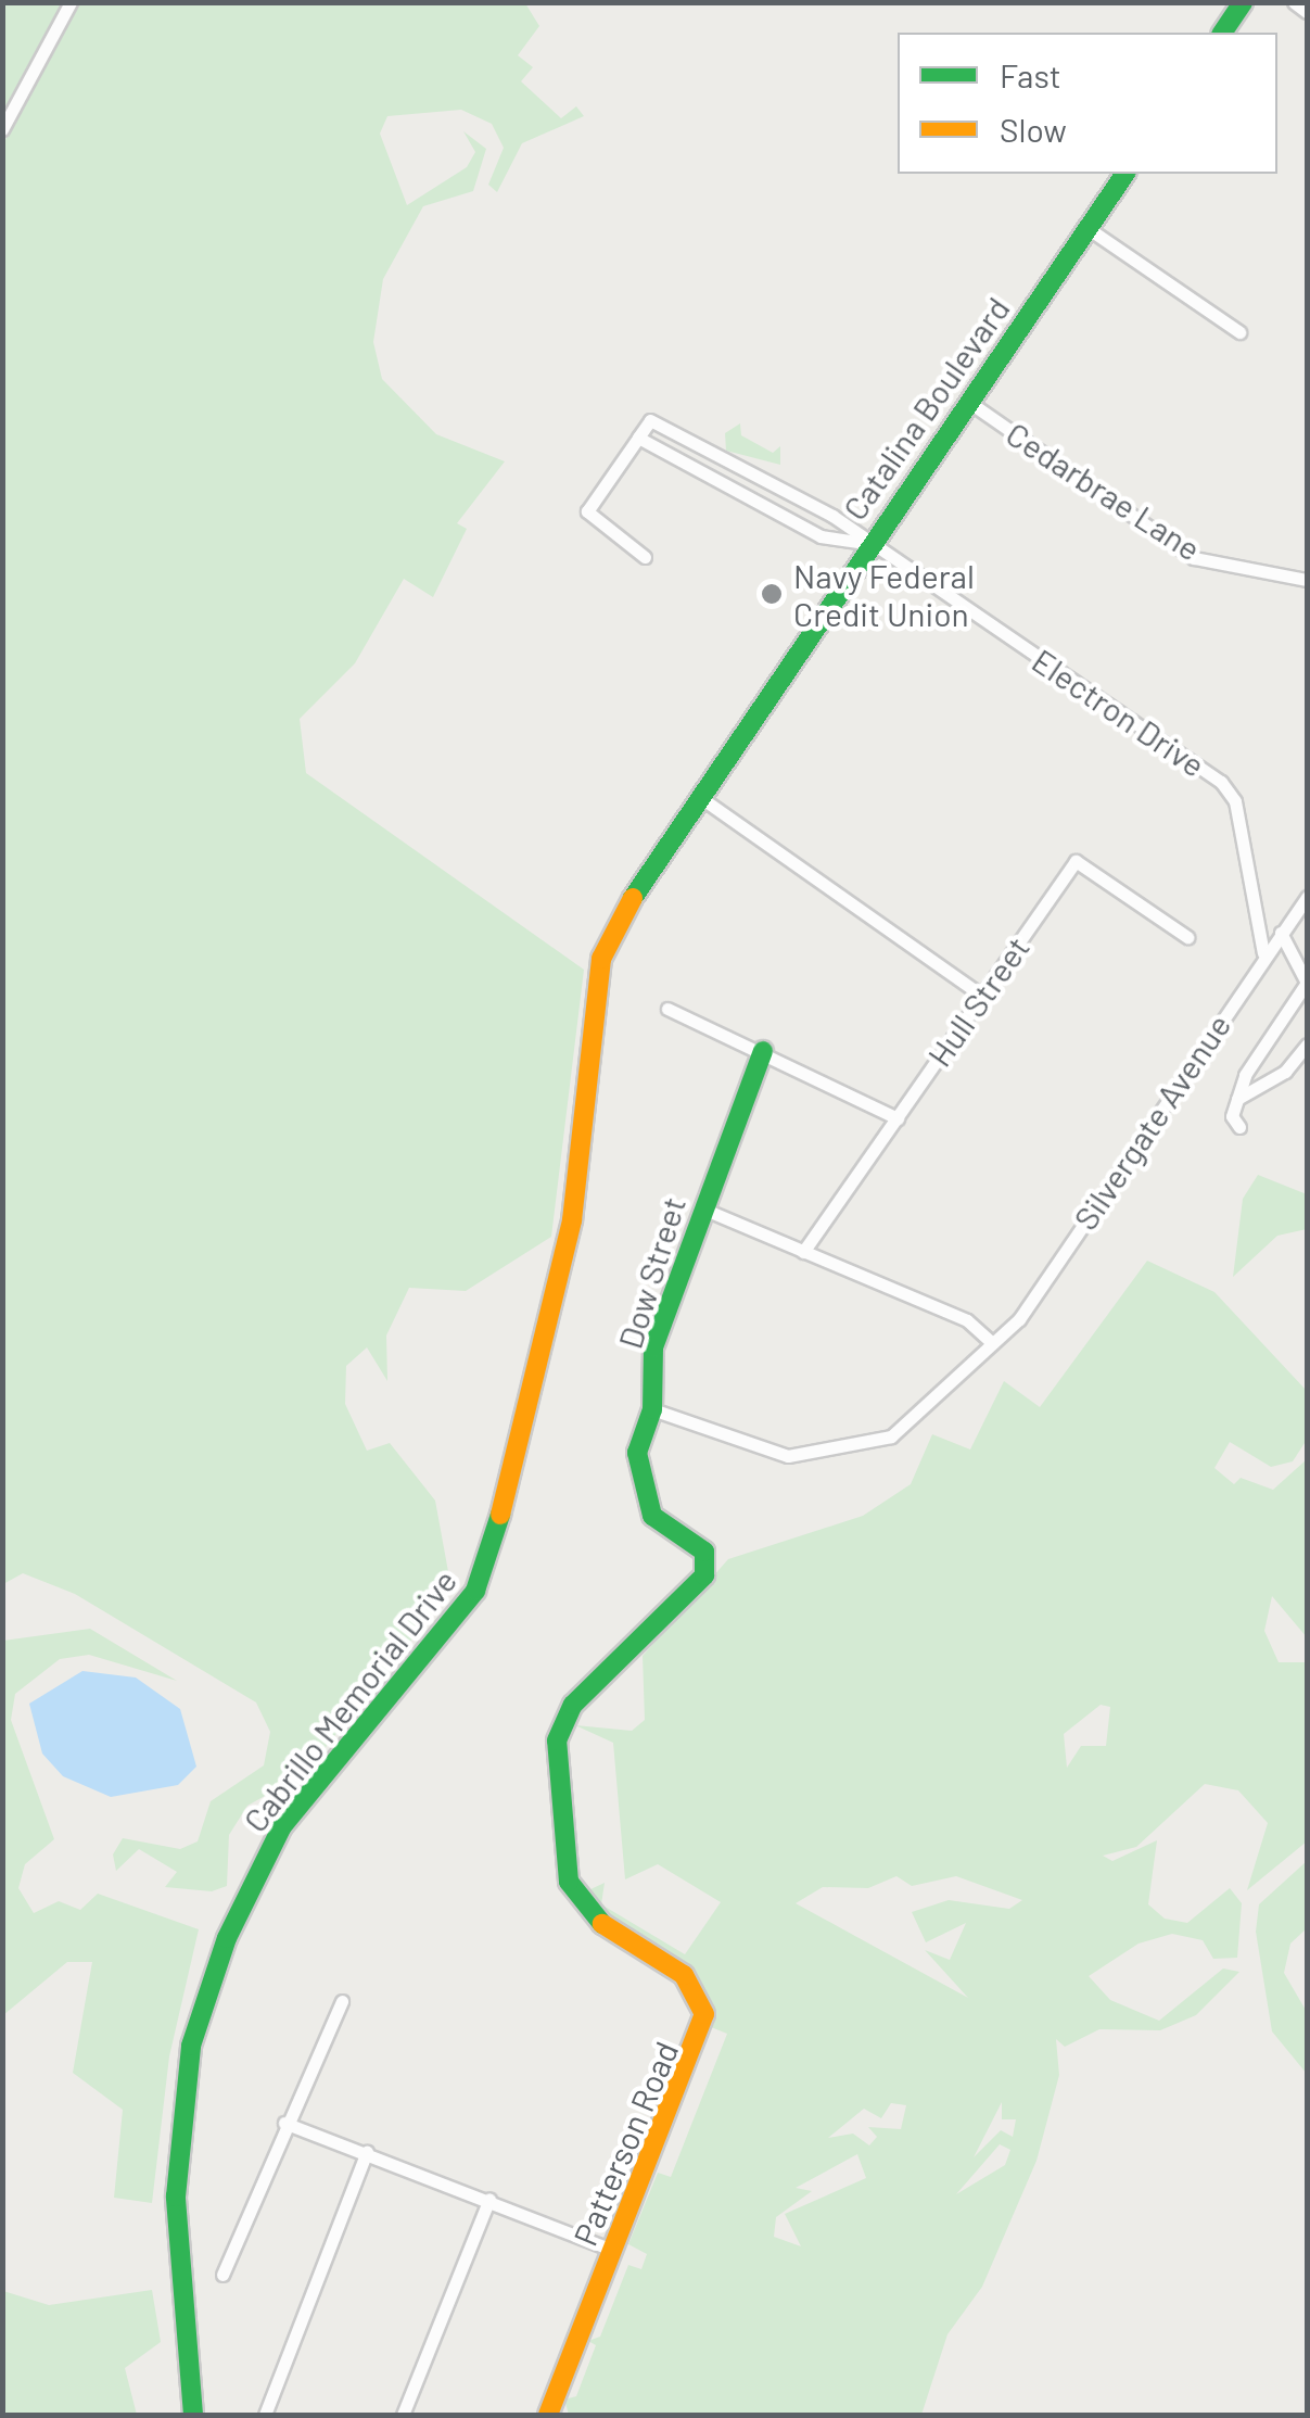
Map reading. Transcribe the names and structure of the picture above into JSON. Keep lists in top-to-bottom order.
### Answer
{
  "streets": {
    "main road": [
      "Catalina Boulevard",
      "Dow Street",
      "Cabrillo Memorial Drive",
      "Patterson Road"
    ],
    "street": [
      "Cedarbrae Lane",
      "Electron Drive",
      "Hull Street",
      "Silvergate Avenue"
    ]
  },
  "crossings": [
    ["Catalina Boulevard", "Cedarbrae Lane"],
    ["Catalina Boulevard", "Electron Drive"],
    ["Catalina Boulevard", "Cabrillo Memorial Drive"],
    ["Electron Drive", "Silvergate Avenue"],
    ["Silvergate Avenue", "Dow Street"],
    ["Dow Street", "Patterson Road"]
  ],
  "places": ["Navy Federal Credit Union"],
  "legend": ["Fast", "Slow"]
}
